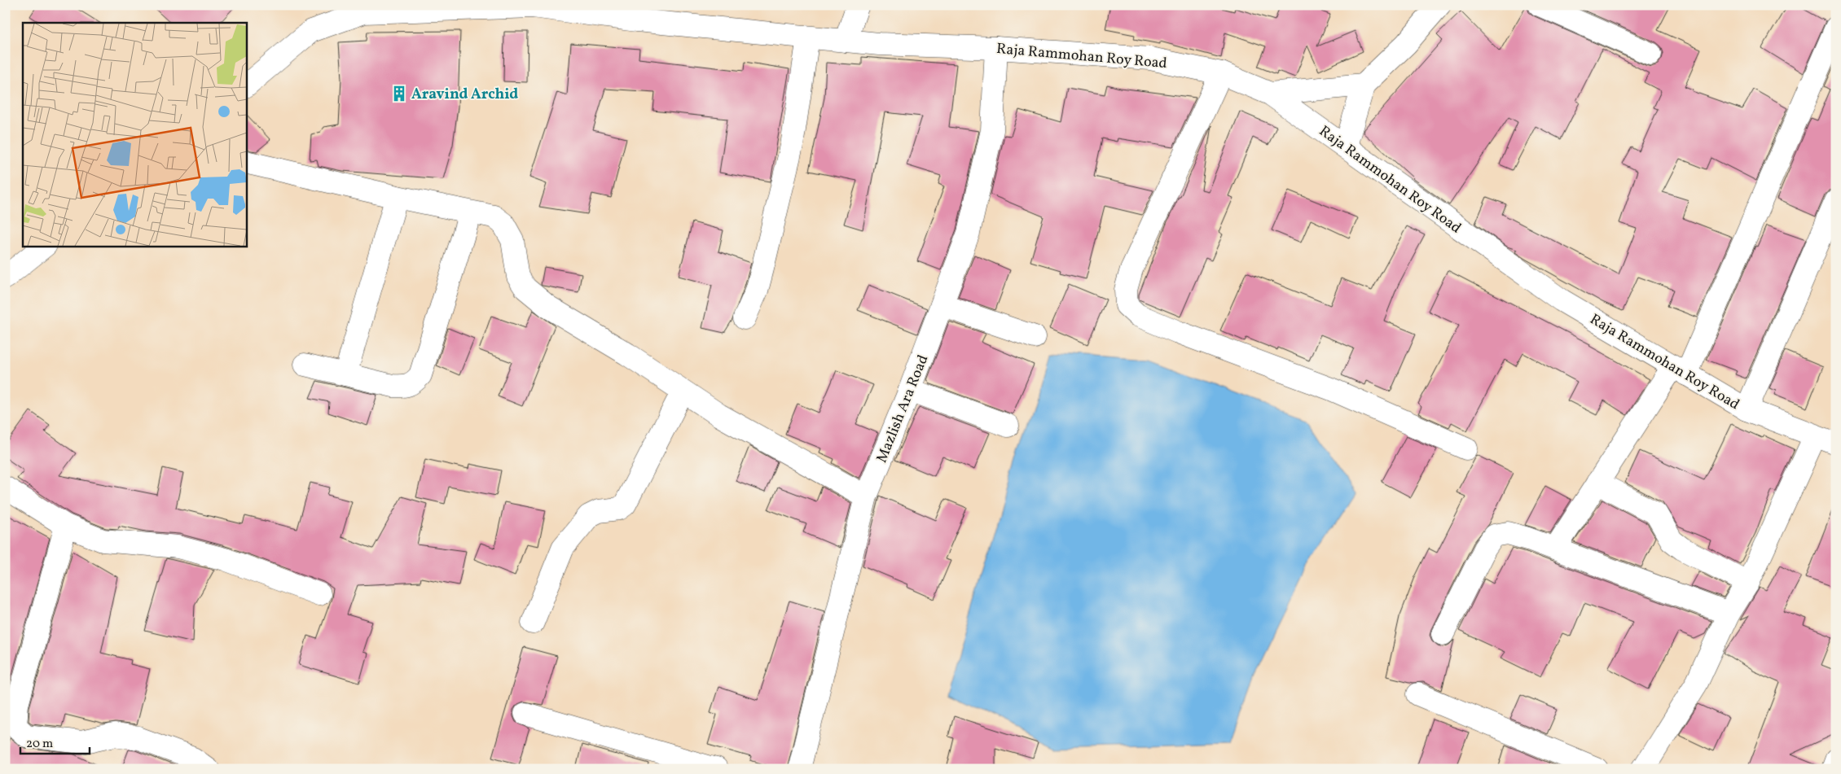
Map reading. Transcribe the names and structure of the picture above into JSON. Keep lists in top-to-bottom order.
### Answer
{
  "streets": {
    "street": ["Raja Rammohan Roy Road", "Mazlish Ara Road"]
  },
  "crossings": [
    ["Raja Rammohan Roy Road", "Mazlish Ara Road"]
  ],
  "places": {
    "building": ["Aravind Archid"]
  },
  "scale_bar": "20 m"
}
